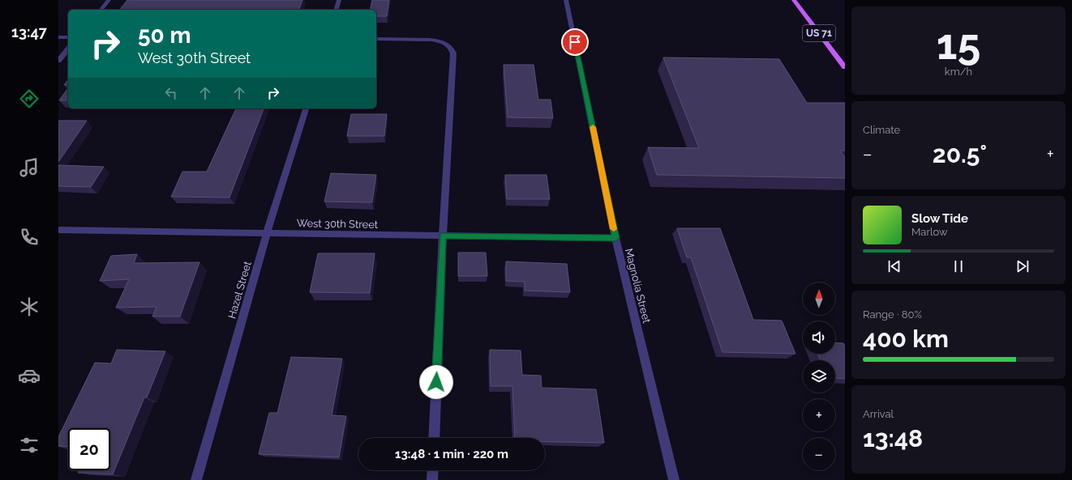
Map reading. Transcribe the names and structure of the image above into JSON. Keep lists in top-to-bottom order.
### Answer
{
  "streets": {
    "main road": ["US 71"],
    "street": ["West 30th Street", "Magnolia Street", "Hazel Street"]
  },
  "crossings": [
    ["West 30th Street", "Magnolia Street"],
    ["West 30th Street", "Hazel Street"]
  ],
  "north": "top",
  "page": {
    "tabs": "13:47",
    "tile": [
      ["15", "km/h"],
      "Climate",
      ["Range · 80%", "400 km"],
      ["Arrival", "13:48"]
    ],
    "turn": ["50 m", "West 30th Street"],
    "heat": ["−", "20.5°", "+"],
    "song": ["Slow Tide", "Marlow"],
    "map_buttons": ["+", "−"],
    "limit": "20",
    "trip": "13:48 · 1 min · 220 m"
  }
}
